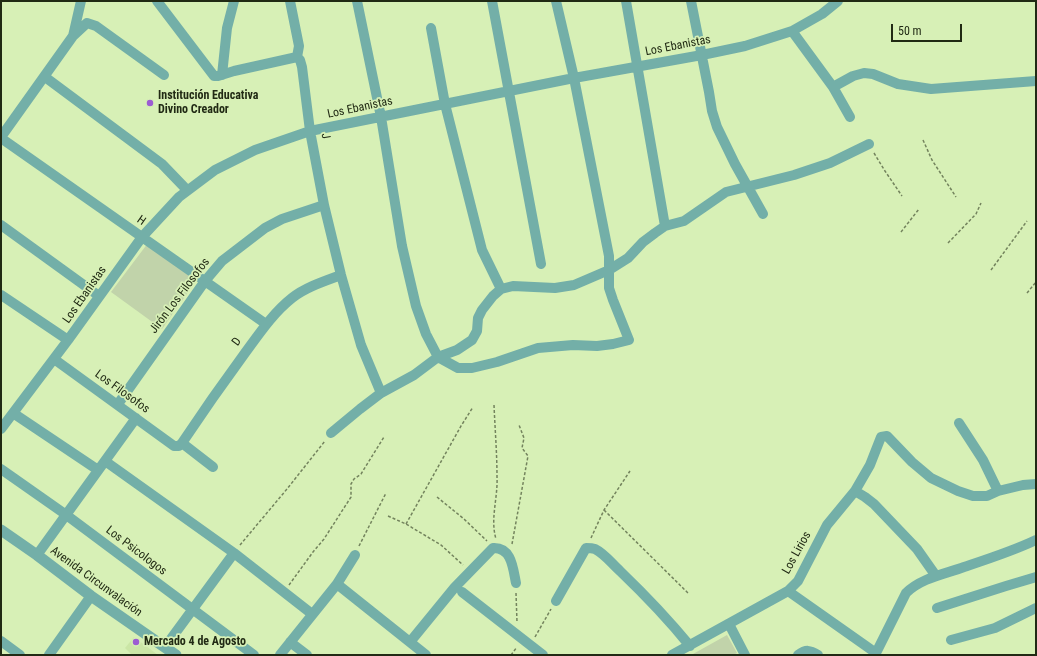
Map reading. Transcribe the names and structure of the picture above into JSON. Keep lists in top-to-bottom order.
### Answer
{
  "streets": {
    "street": [
      "Los Ebanistas",
      "J",
      "H",
      "Jirón Los Filosofos",
      "D",
      "Los Filosofos",
      "Los Psicologos",
      "Los Lirios",
      "Avenida Circunvalación"
    ]
  },
  "crossings": [
    ["Los Ebanistas", "J"],
    ["Los Ebanistas", "H"],
    ["Los Ebanistas", "Los Filosofos"],
    ["J", "Jirón Los Filosofos"],
    ["J", "D"],
    ["H", "Jirón Los Filosofos"],
    ["H", "D"],
    ["Jirón Los Filosofos", "Los Filosofos"],
    ["D", "Los Filosofos"]
  ],
  "places": ["Institución Educativa Divino Creador", "Mercado 4 de Agosto"],
  "scale_bar": "50 m"
}
